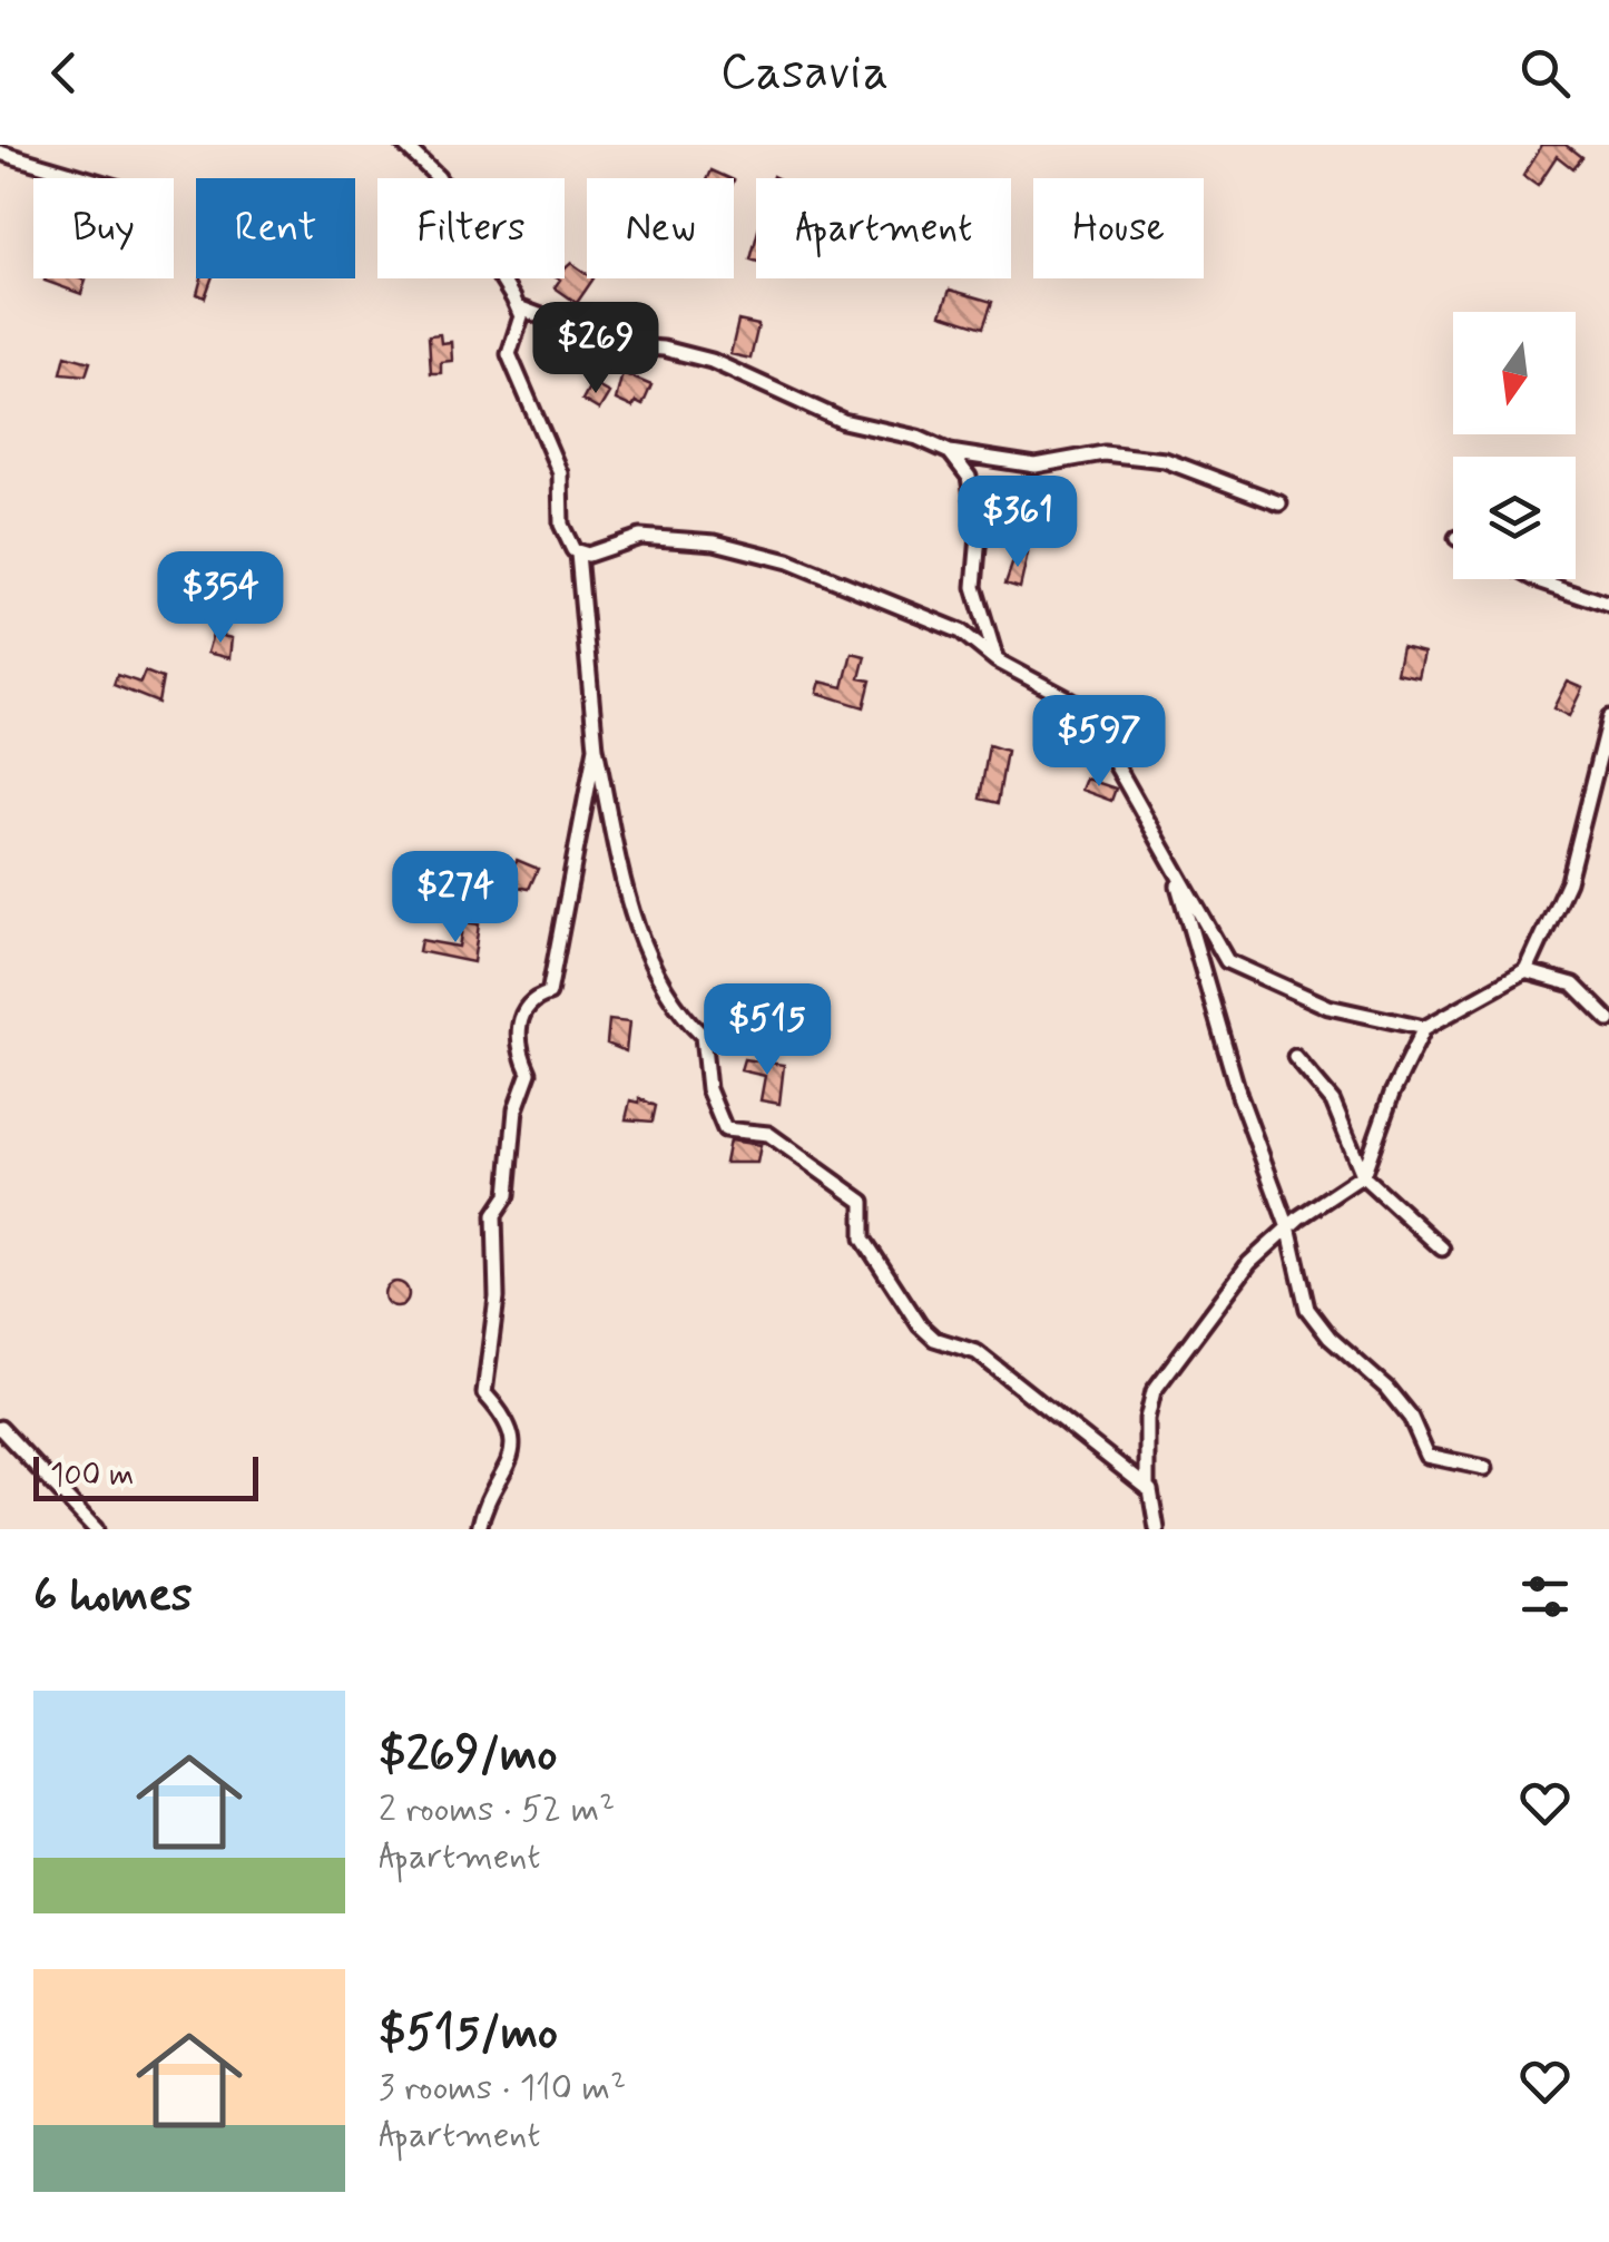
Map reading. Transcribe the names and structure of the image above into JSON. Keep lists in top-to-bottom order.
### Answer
{
  "scale_bar": "100 m",
  "north": "bottom",
  "page": {
    "header": "Casavia",
    "chip": [
      "Buy",
      "Rent",
      "Filters",
      "New",
      "Apartment",
      "House"
    ],
    "price": [
      "$269",
      "$361",
      "$354",
      "$597",
      "$274",
      "$515"
    ],
    "scale": "100 m",
    "heading": "6 homes",
    "list": [
      {
        "name": "$269/mo",
        "note": "2 rooms · 52 m² · Apartment"
      },
      {
        "name": "$515/mo",
        "note": "3 rooms · 110 m² · Apartment"
      }
    ]
  }
}
